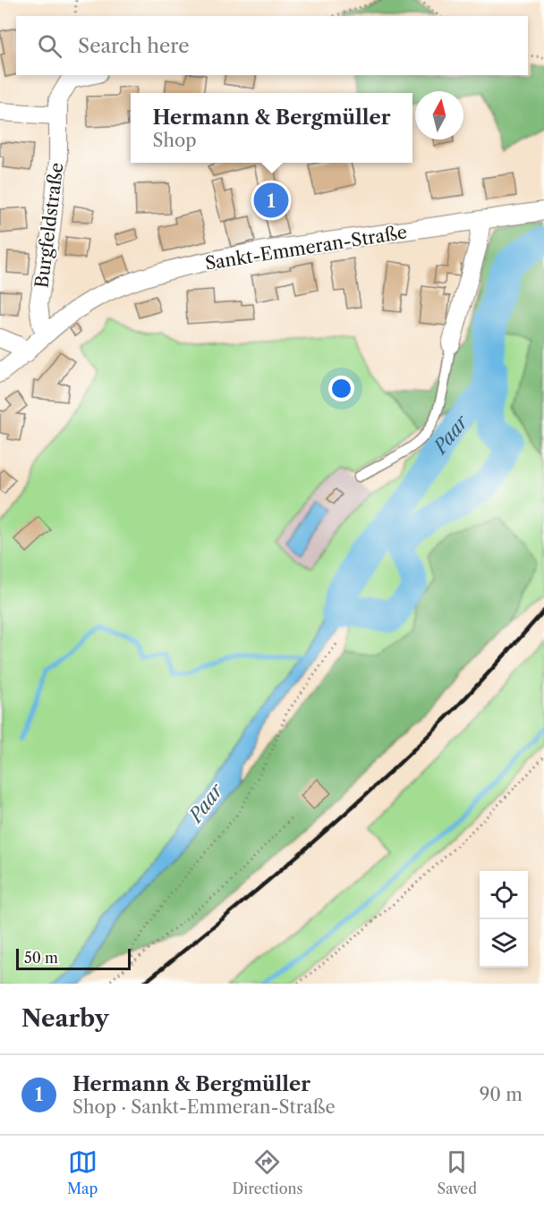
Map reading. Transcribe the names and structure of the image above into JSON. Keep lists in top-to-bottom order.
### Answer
{
  "streets": {
    "street": ["Burgfeldstraße", "Sankt-Emmeran-Straße"]
  },
  "crossings": [
    ["Burgfeldstraße", "Sankt-Emmeran-Straße"]
  ],
  "water": ["Paar"],
  "scale_bar": "50 m",
  "north": "top",
  "page": {
    "search": "Search here",
    "popup": ["Hermann & Bergmüller", "Shop"],
    "pins": "1",
    "scale": "50 m",
    "heading": "Nearby",
    "list": [
      {
        "mark": "1",
        "name": "Hermann & Bergmüller",
        "note": "Shop · Sankt-Emmeran-Straße",
        "value": "90 m"
      }
    ],
    "nav": ["Map", "Directions", "Saved"]
  }
}
